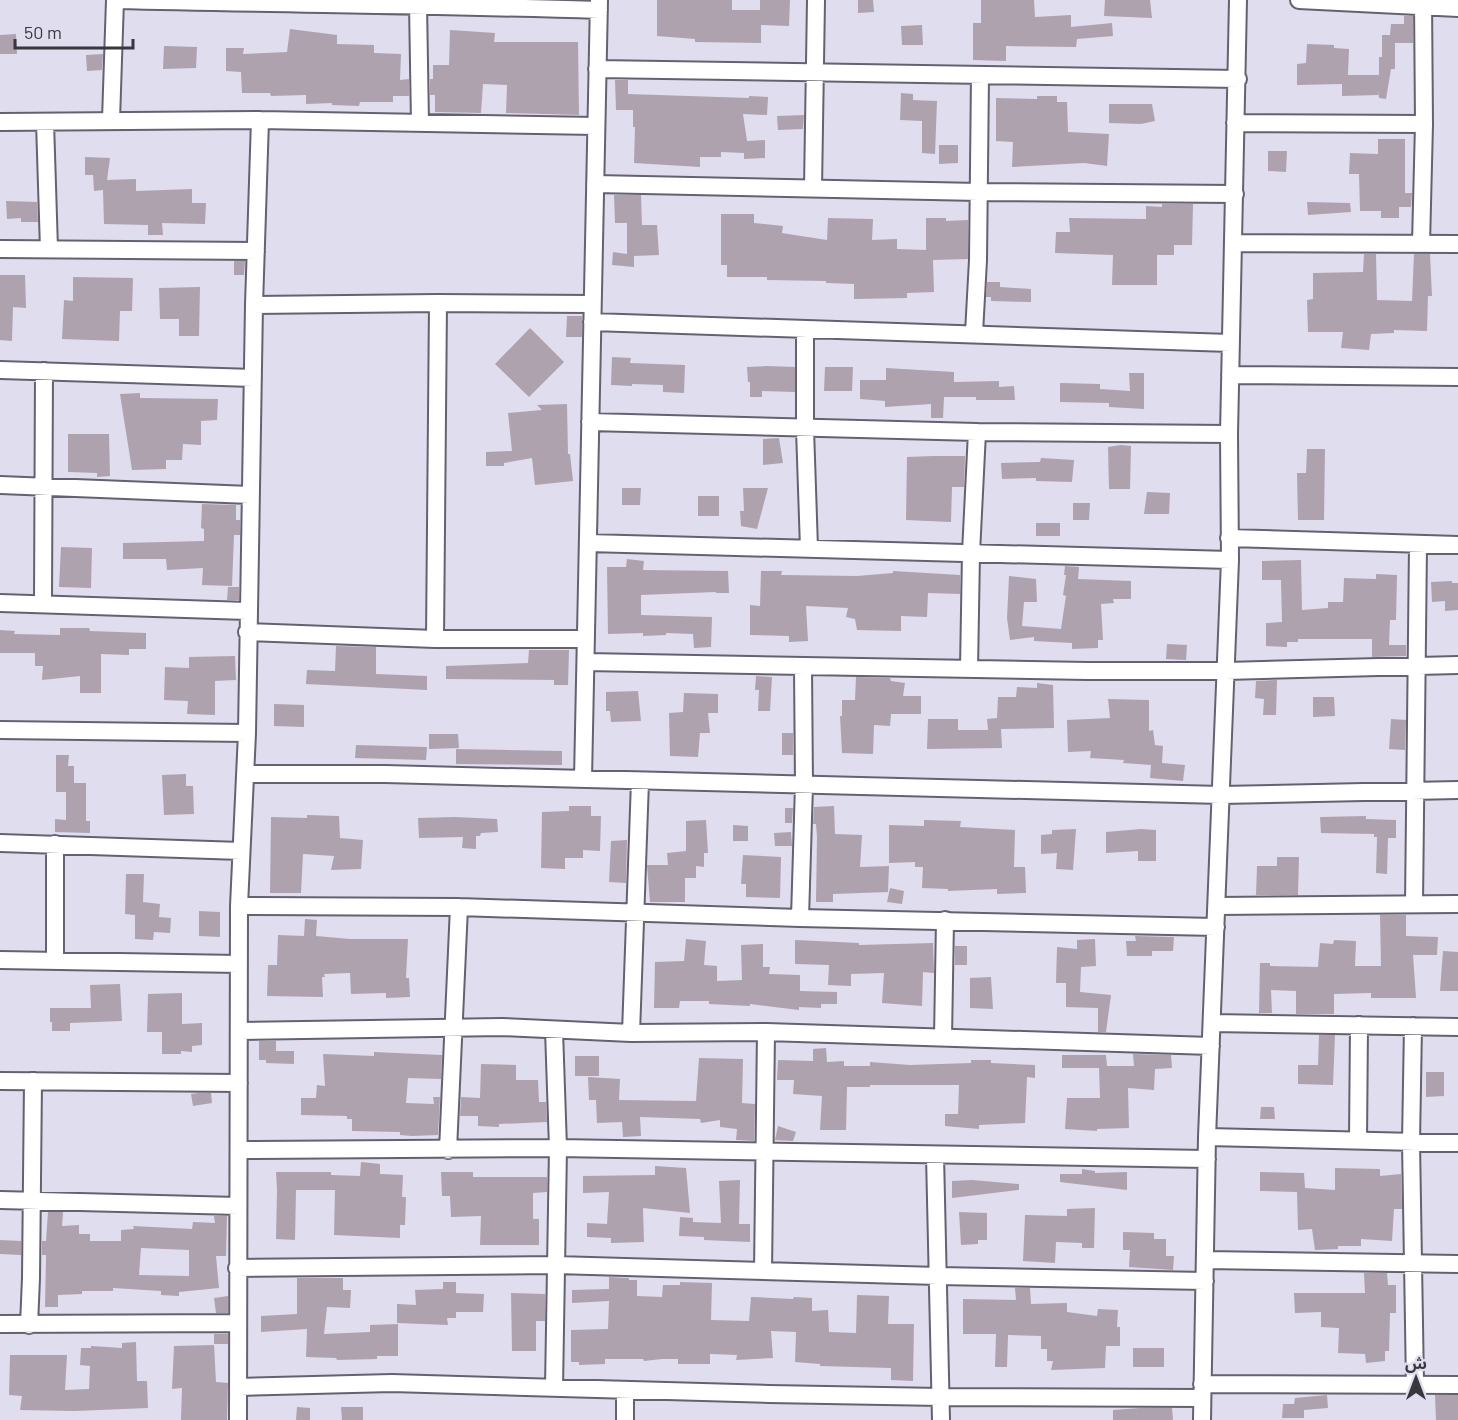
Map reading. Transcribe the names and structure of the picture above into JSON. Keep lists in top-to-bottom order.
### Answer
{
  "scale_bar": "50 m",
  "north": "top"
}
